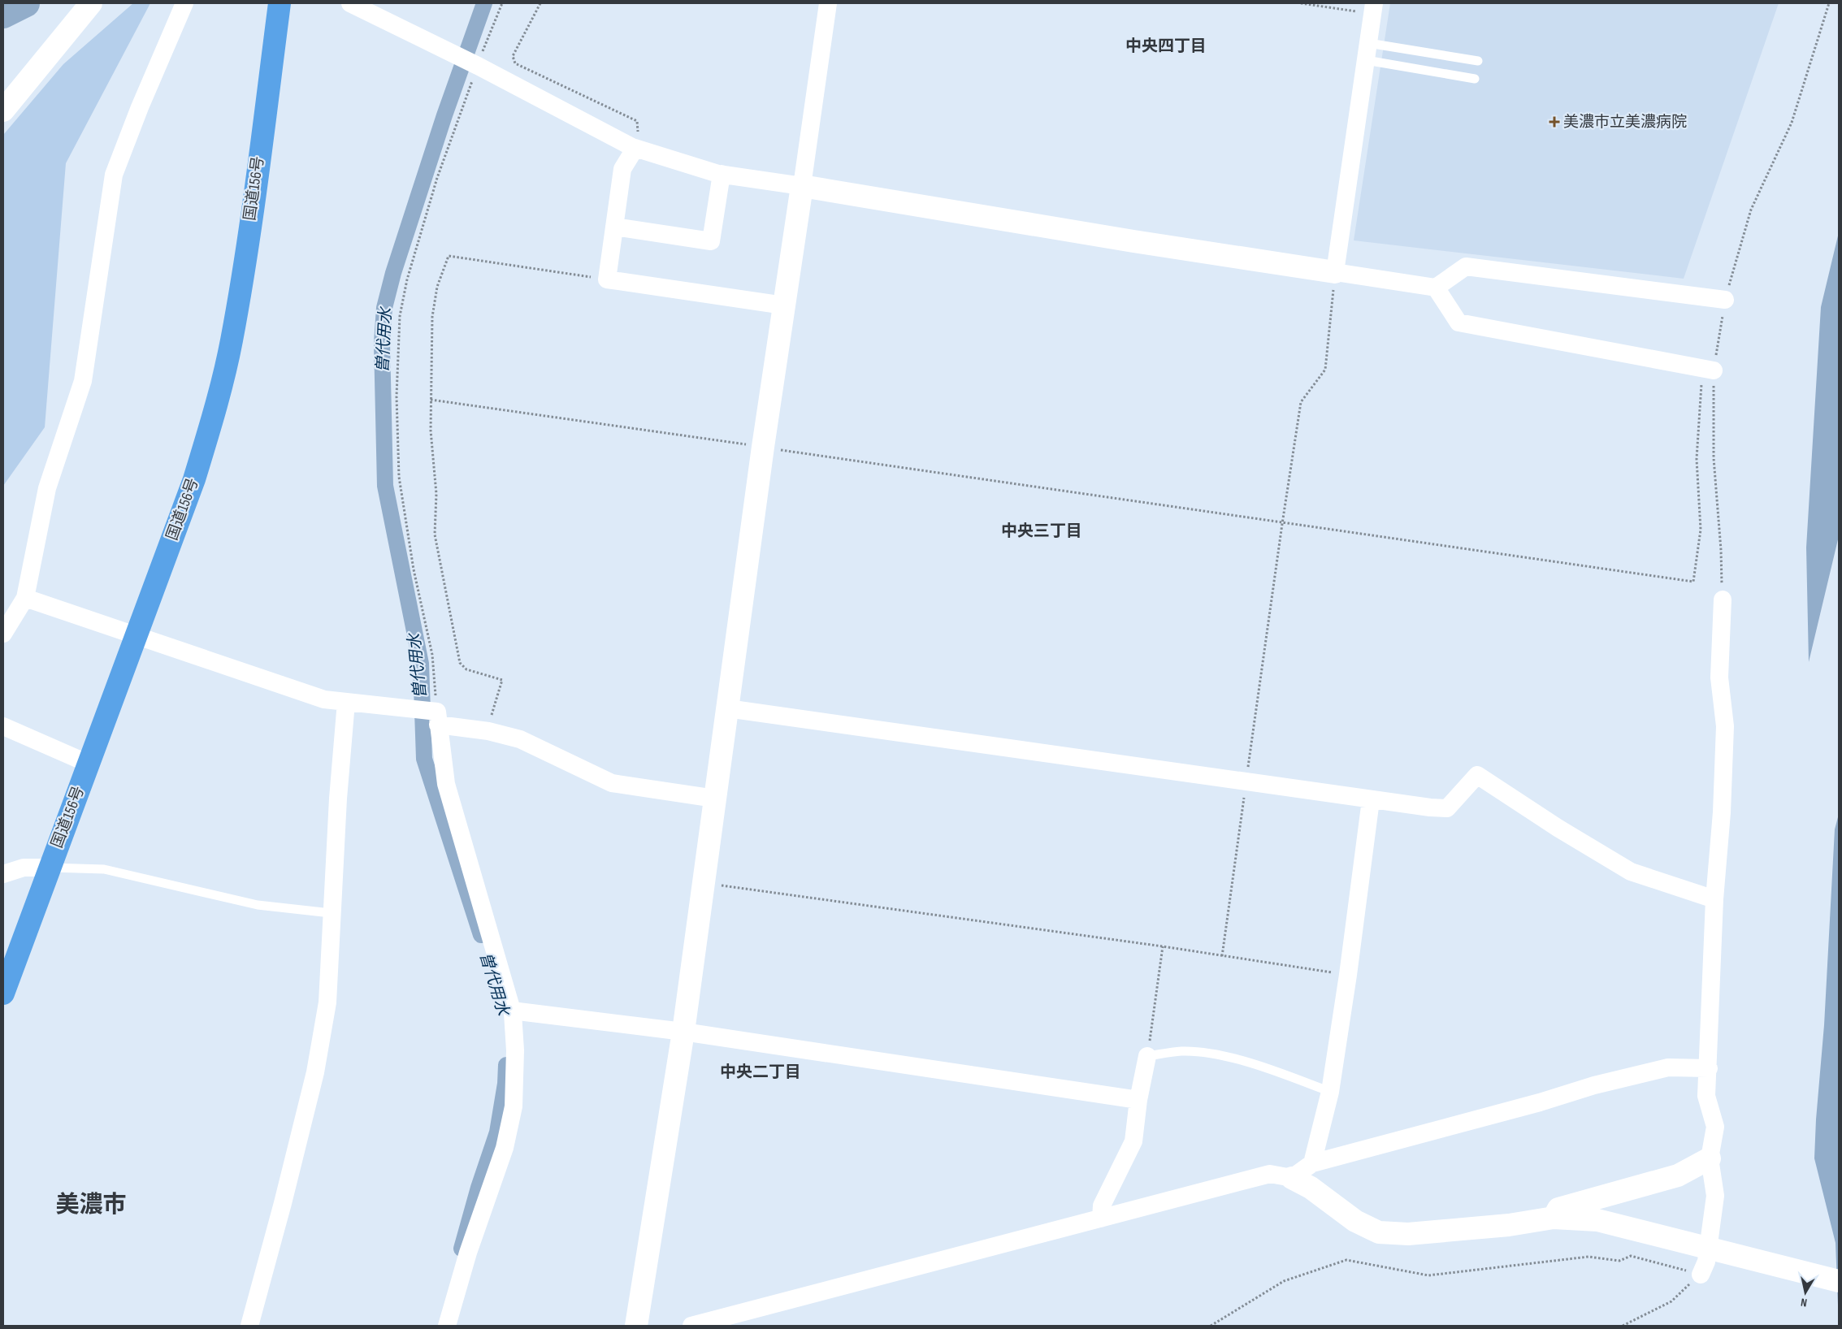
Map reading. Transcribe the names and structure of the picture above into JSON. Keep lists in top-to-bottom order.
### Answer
{
  "streets": {
    "highway": ["国道156号"]
  },
  "districts": [
    "中央四丁目",
    "中央三丁目",
    "中央二丁目",
    "美濃市"
  ],
  "water": ["曽代用水"],
  "places": {
    "health": ["美濃市立美濃病院"]
  },
  "north": "bottom"
}
